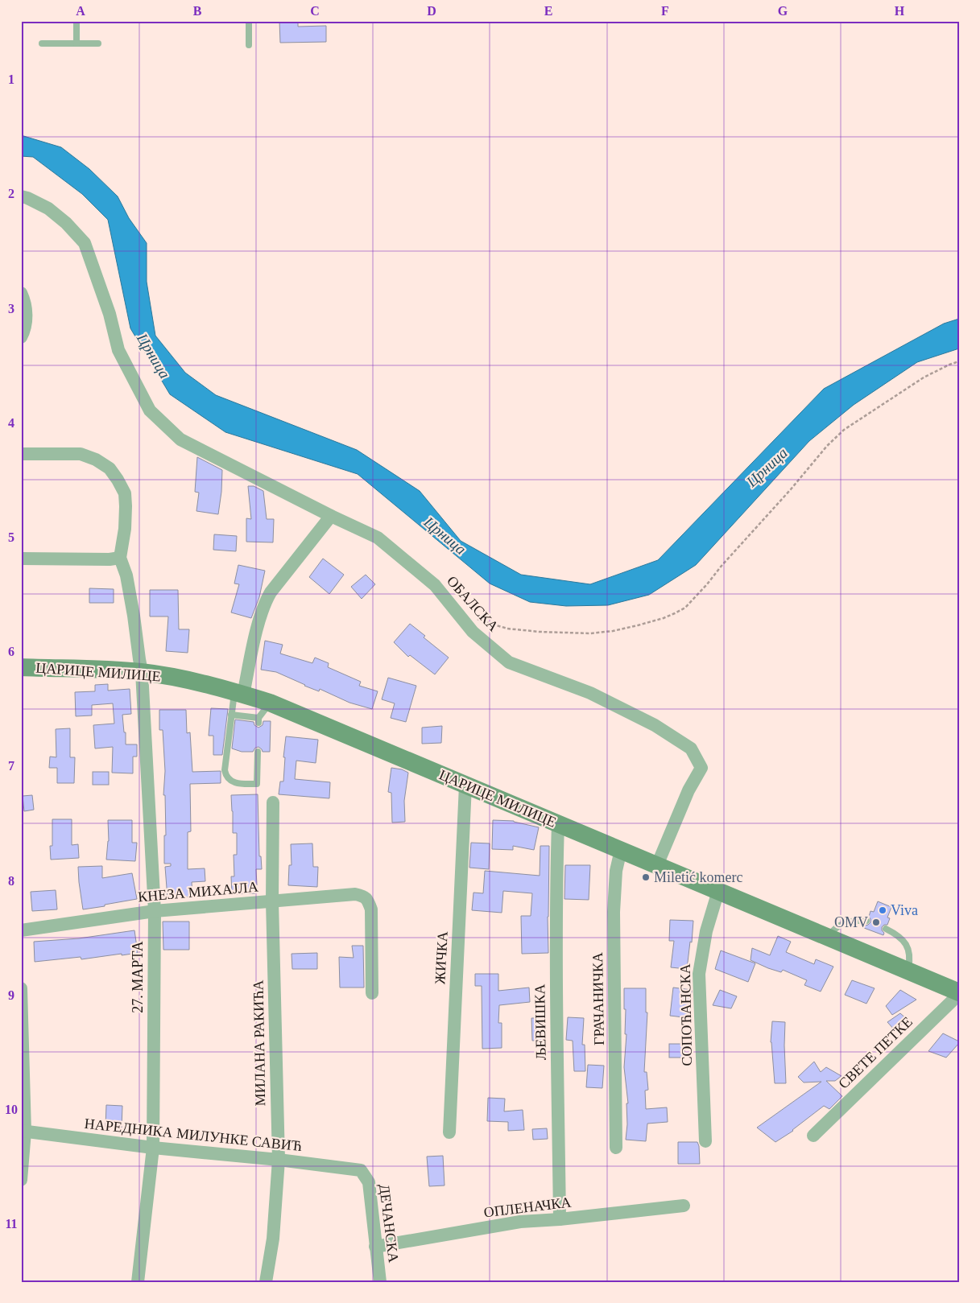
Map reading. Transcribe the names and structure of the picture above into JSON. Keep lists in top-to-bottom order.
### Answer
{
  "streets": {
    "main road": ["ЦАРИЦЕ МИЛИЦЕ"],
    "street": [
      "ОБАЛСКА",
      "КНЕЗА МИХАЈЛА",
      "ЖИЧКА",
      "27. МАРТА",
      "ГРАЧАНИЧКА",
      "СОПОЋАНСКА",
      "ЉЕВИШКА",
      "МИЛАНА РАКИЋА",
      "СВЕТЕ ПЕТКЕ",
      "НАРЕДНИКА МИЛУНКЕ САВИЋ",
      "ОПЛЕНАЧКА",
      "ДЕЧАНСКА"
    ]
  },
  "crossings": [
    ["ОБАЛСКА", "ЦАРИЦЕ МИЛИЦЕ"],
    ["ЦАРИЦЕ МИЛИЦЕ", "ЖИЧКА"],
    ["ЦАРИЦЕ МИЛИЦЕ", "27. МАРТА"],
    ["ЦАРИЦЕ МИЛИЦЕ", "ГРАЧАНИЧКА"],
    ["ЦАРИЦЕ МИЛИЦЕ", "СОПОЋАНСКА"],
    ["ЦАРИЦЕ МИЛИЦЕ", "ЉЕВИШКА"],
    ["ЦАРИЦЕ МИЛИЦЕ", "СВЕТЕ ПЕТКЕ"],
    ["КНЕЗА МИХАЈЛА", "27. МАРТА"],
    ["КНЕЗА МИХАЈЛА", "МИЛАНА РАКИЋА"],
    ["27. МАРТА", "НАРЕДНИКА МИЛУНКЕ САВИЋ"],
    ["ЉЕВИШКА", "ОПЛЕНАЧКА"],
    ["МИЛАНА РАКИЋА", "НАРЕДНИКА МИЛУНКЕ САВИЋ"],
    ["НАРЕДНИКА МИЛУНКЕ САВИЋ", "ДЕЧАНСКА"],
    ["ОПЛЕНАЧКА", "ДЕЧАНСКА"]
  ],
  "water": ["Црница"],
  "places": ["Miletić komerc", "Viva", "OMV"],
  "grid": {
    "columns": [
      "A",
      "B",
      "C",
      "D",
      "E",
      "F",
      "G",
      "H"
    ],
    "rows": [
      "1",
      "2",
      "3",
      "4",
      "5",
      "6",
      "7",
      "8",
      "9",
      "10",
      "11"
    ]
  }
}
